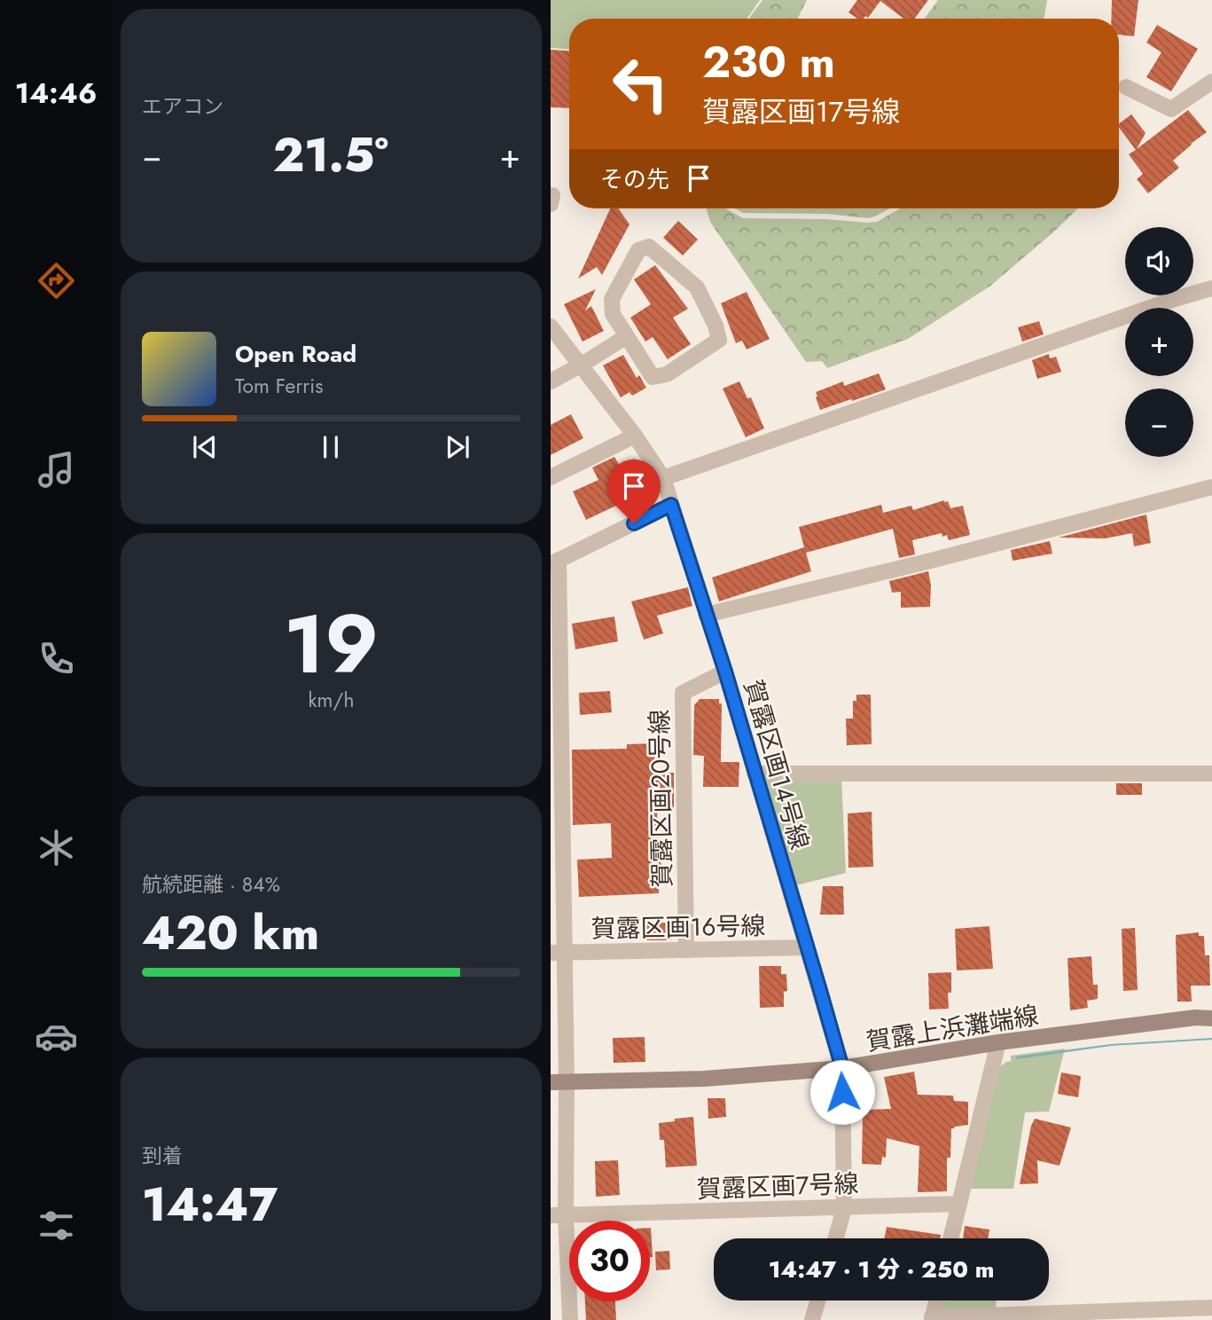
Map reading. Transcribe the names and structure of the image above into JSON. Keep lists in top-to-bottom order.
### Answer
{
  "streets": {
    "street": [
      "賀露区画14号線",
      "賀露区画20号線",
      "賀露区画16号線",
      "賀露上浜灘端線",
      "賀露区画7号線"
    ]
  },
  "crossings": [
    ["賀露区画14号線", "賀露区画20号線"],
    ["賀露区画14号線", "賀露区画16号線"],
    ["賀露区画14号線", "賀露上浜灘端線"],
    ["賀露区画14号線", "賀露区画7号線"],
    ["賀露区画20号線", "賀露区画16号線"]
  ],
  "page": {
    "tabs": "14:46",
    "tile": [
      "エアコン",
      ["19", "km/h"],
      ["航続距離 · 84%", "420 km"],
      ["到着", "14:47"]
    ],
    "turn": ["230 m", "賀露区画17号線"],
    "heat": ["−", "21.5°", "+"],
    "then": "その先",
    "map_buttons": ["+", "−"],
    "song": ["Open Road", "Tom Ferris"],
    "limit": "30",
    "trip": "14:47 · 1 分 · 250 m"
  }
}
